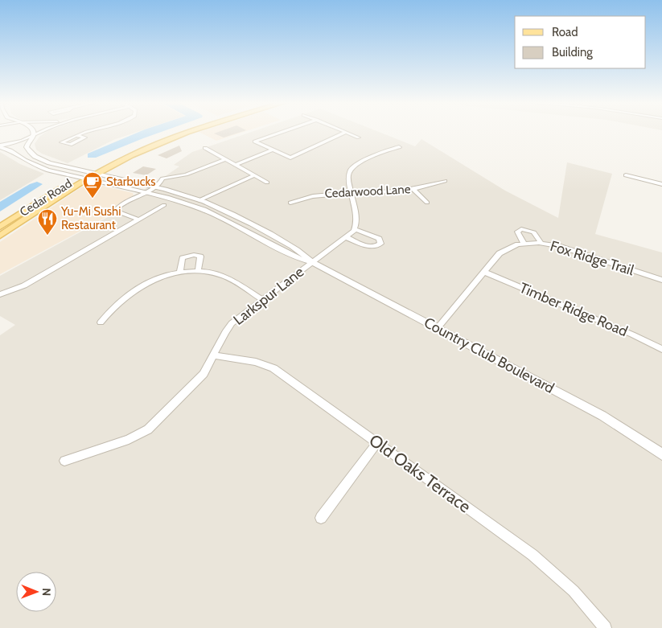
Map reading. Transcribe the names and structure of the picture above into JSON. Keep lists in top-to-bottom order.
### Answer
{
  "streets": {
    "main road": ["Cedar Road"],
    "street": [
      "Cedarwood Lane",
      "Fox Ridge Trail",
      "Larkspur Lane",
      "Timber Ridge Road",
      "Country Club Boulevard",
      "Old Oaks Terrace"
    ]
  },
  "crossings": [
    ["Cedar Road", "Country Club Boulevard"],
    ["Fox Ridge Trail", "Timber Ridge Road"],
    ["Fox Ridge Trail", "Country Club Boulevard"],
    ["Larkspur Lane", "Country Club Boulevard"],
    ["Larkspur Lane", "Old Oaks Terrace"]
  ],
  "places": {
    "cafe": ["Starbucks"],
    "restaurant": ["Yu-Mi Sushi Restaurant"]
  },
  "legend": ["Road", "Building"],
  "north": "right"
}
